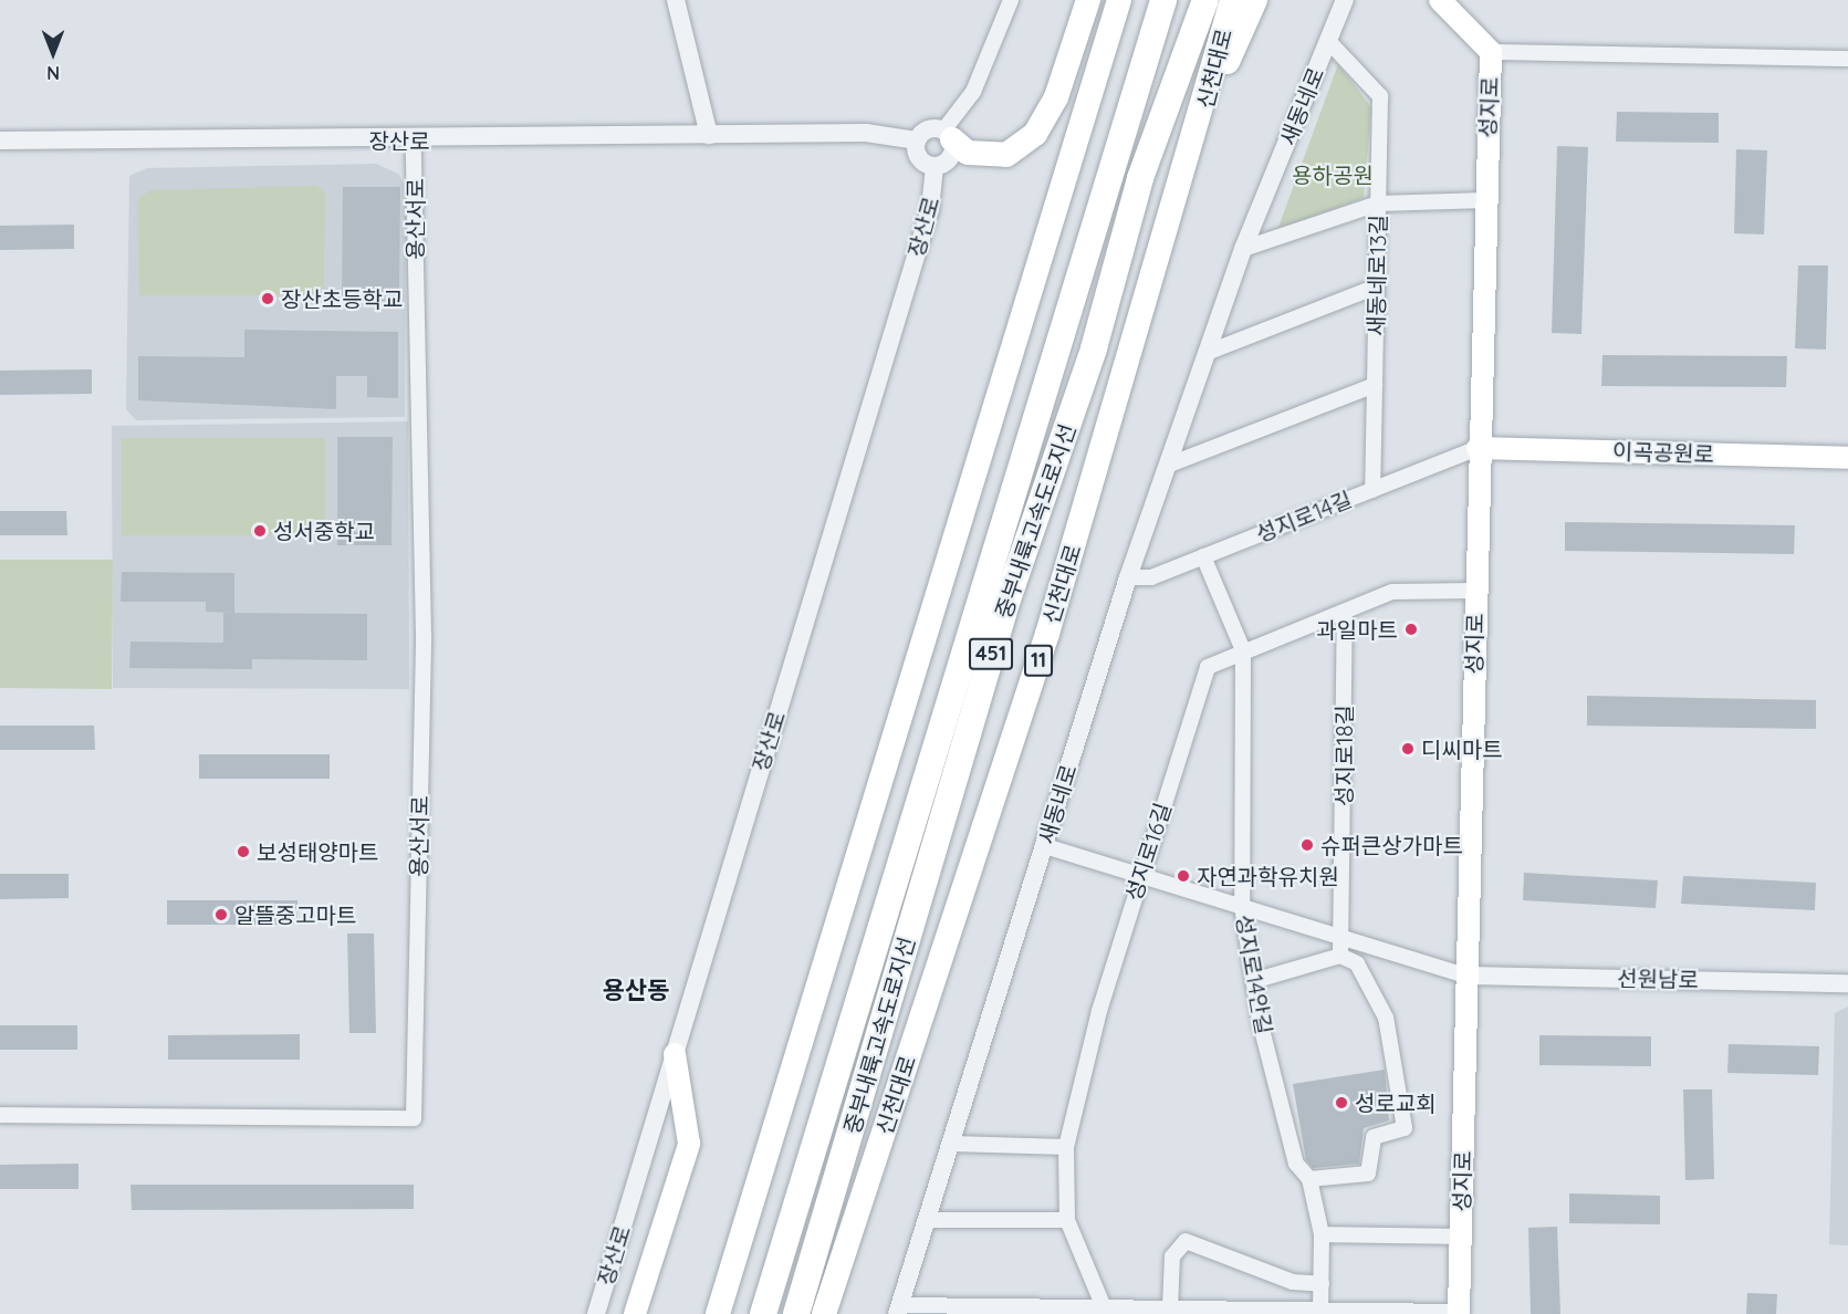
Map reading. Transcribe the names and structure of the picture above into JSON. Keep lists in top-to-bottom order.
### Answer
{
  "streets": {
    "highway": [
      "신천대로",
      "중부내륙고속도로지선",
      "451",
      "11"
    ],
    "main road": ["성지로", "이곡공원로"],
    "street": [
      "새동네로",
      "장산로",
      "용산서로",
      "새동네로13길",
      "성지로14길",
      "성지로18길",
      "성지로16길",
      "성지로14안길",
      "선원남로"
    ]
  },
  "crossings": [
    ["새동네로", "새동네로13길"],
    ["새동네로", "성지로14길"],
    ["성지로", "이곡공원로"],
    ["성지로", "성지로14길"],
    ["성지로", "성지로16길"],
    ["성지로", "성지로14안길"],
    ["성지로", "선원남로"],
    ["장산로", "용산서로"],
    ["새동네로13길", "성지로14길"],
    ["이곡공원로", "성지로14길"],
    ["성지로14길", "성지로14안길"],
    ["성지로18길", "성지로16길"],
    ["성지로16길", "성지로14안길"]
  ],
  "districts": ["용산동"],
  "parks": ["용하공원"],
  "places": [
    "장산초등학교",
    "성서중학교",
    "과일마트",
    "디씨마트",
    "슈퍼큰상가마트",
    "보성태양마트",
    "자연과학유치원",
    "알뜰중고마트",
    "성로교회"
  ],
  "north": "bottom"
}
